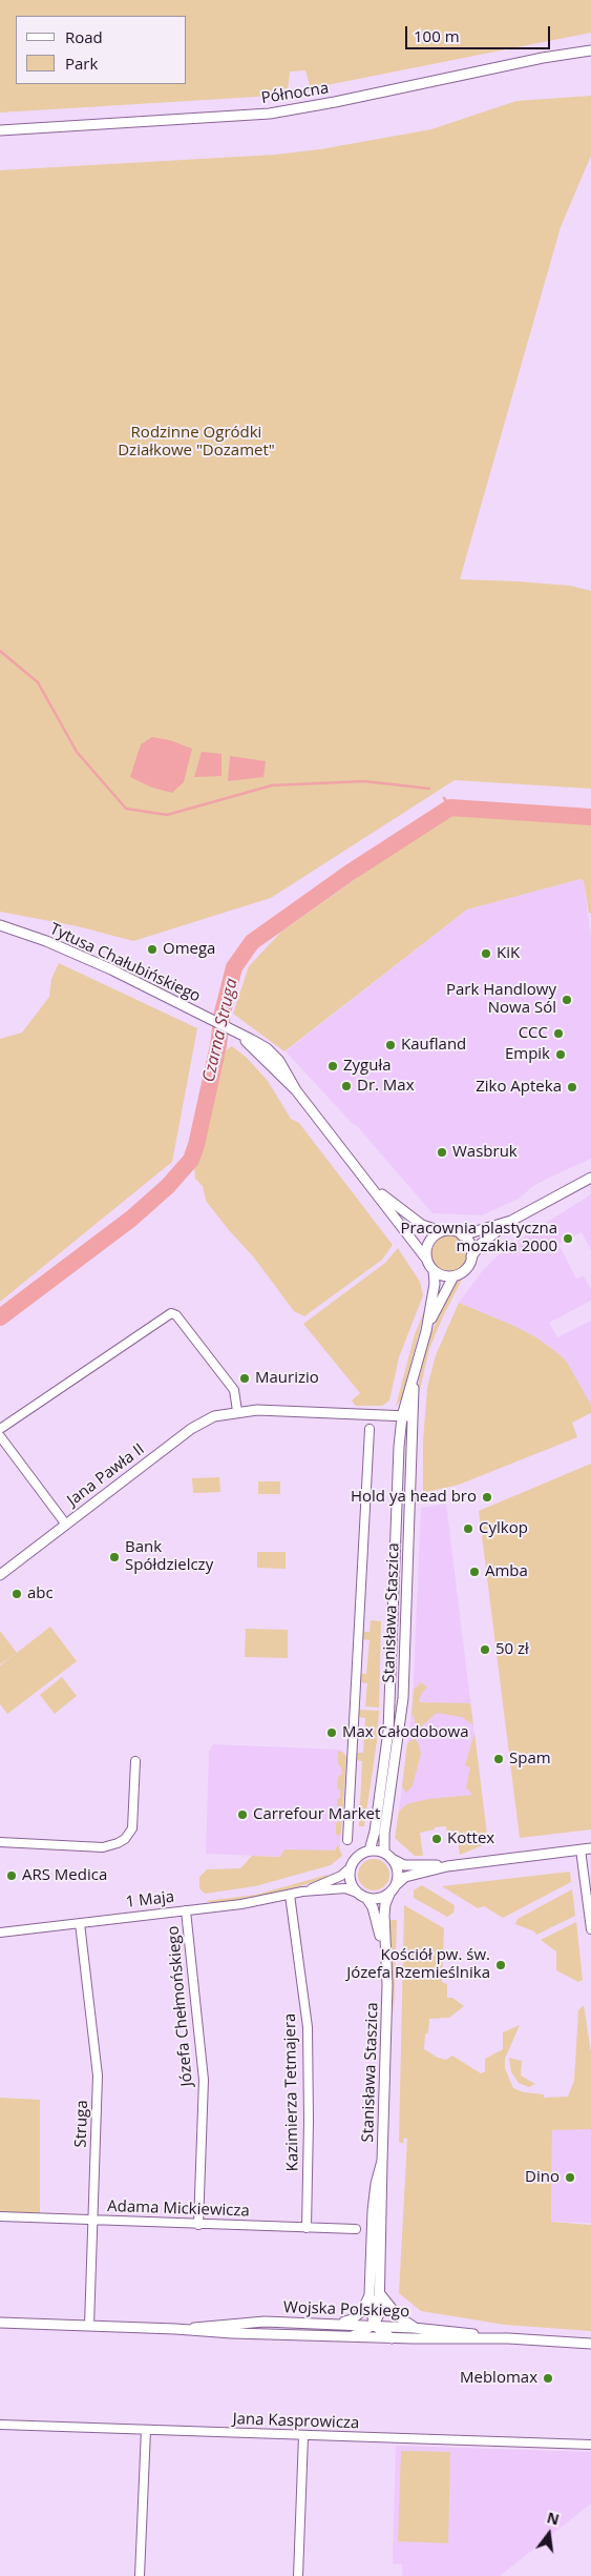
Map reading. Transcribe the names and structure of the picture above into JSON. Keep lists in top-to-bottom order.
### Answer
{
  "streets": {
    "street": [
      "Północna",
      "Tytusa Chałubińskiego",
      "Jana Pawła II",
      "Stanisława Staszica",
      "1 Maja",
      "Józefa Chełmońskiego",
      "Kazimierza Tetmajera",
      "Struga",
      "Adama Mickiewicza",
      "Wojska Polskiego",
      "Jana Kasprowicza"
    ]
  },
  "crossings": [
    ["Tytusa Chałubińskiego", "Stanisława Staszica"],
    ["Jana Pawła II", "Stanisława Staszica"],
    ["Stanisława Staszica", "1 Maja"],
    ["Stanisława Staszica", "Wojska Polskiego"],
    ["1 Maja", "Józefa Chełmońskiego"],
    ["1 Maja", "Kazimierza Tetmajera"],
    ["1 Maja", "Struga"],
    ["Józefa Chełmońskiego", "Adama Mickiewicza"],
    ["Kazimierza Tetmajera", "Adama Mickiewicza"],
    ["Struga", "Adama Mickiewicza"],
    ["Struga", "Wojska Polskiego"]
  ],
  "water": ["Czarna Struga"],
  "parks": ["Rodzinne Ogródki Działkowe \"Dozamet\""],
  "places": [
    "Omega",
    "KiK",
    "Park Handlowy Nowa Sól",
    "CCC",
    "Kaufland",
    "Empik",
    "Zyguła",
    "Dr. Max",
    "Ziko Apteka",
    "Wasbruk",
    "Pracownia plastyczna mozakia 2000",
    "Maurizio",
    "Hold ya head bro",
    "Cylkop",
    "Bank Spółdzielczy",
    "Amba",
    "abc",
    "50 zł",
    "Max Całodobowa",
    "Spam",
    "Carrefour Market",
    "Kottex",
    "ARS Medica",
    "Kościół pw. św. Józefa Rzemieślnika",
    "Dino",
    "Meblomax"
  ],
  "legend": ["Road", "Park"],
  "scale_bar": "100 m",
  "north": "top"
}
